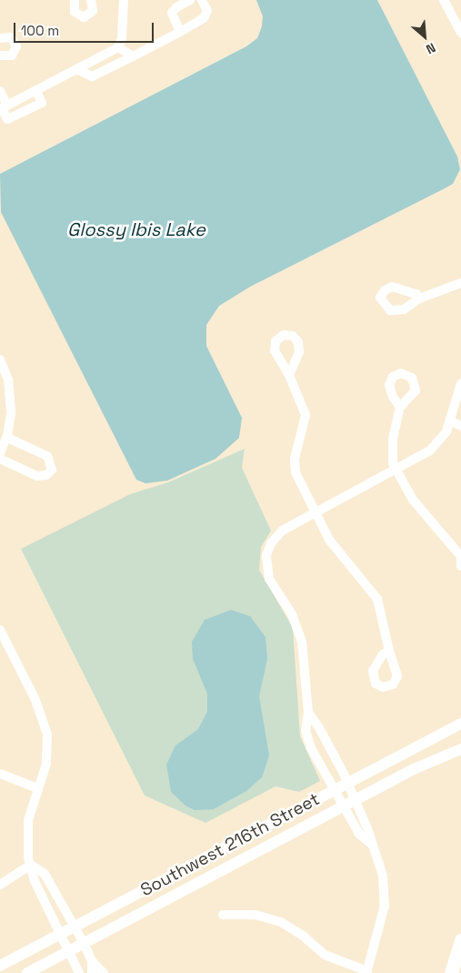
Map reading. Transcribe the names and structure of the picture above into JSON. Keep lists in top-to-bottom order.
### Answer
{
  "streets": {
    "street": ["Southwest 216th Street"]
  },
  "water": ["Glossy Ibis Lake"],
  "scale_bar": "100 m",
  "north": "bottom right"
}
